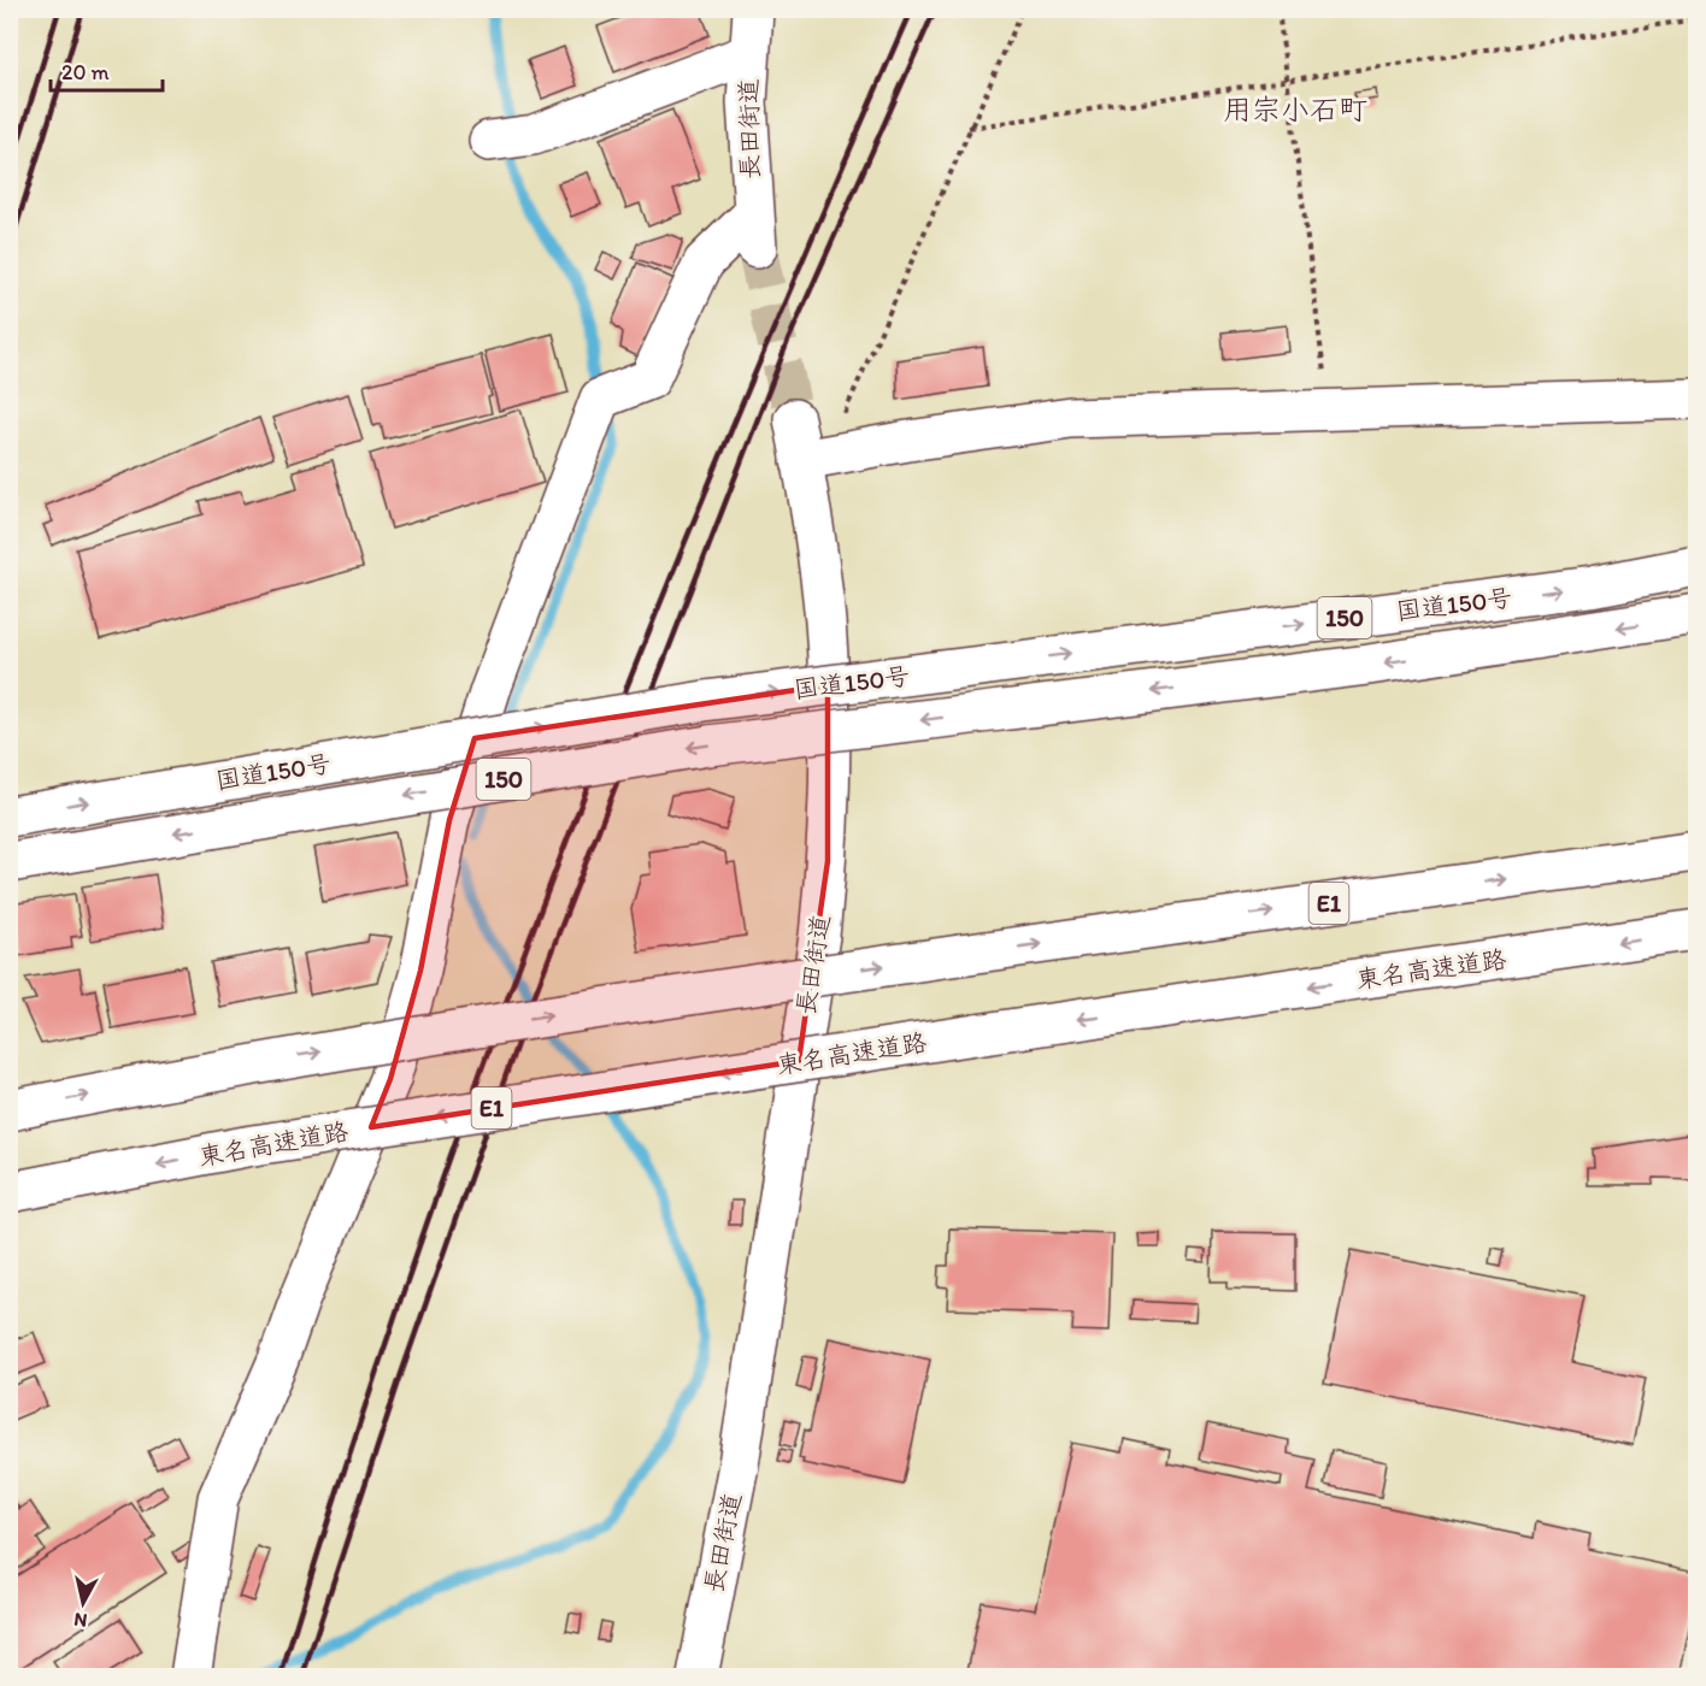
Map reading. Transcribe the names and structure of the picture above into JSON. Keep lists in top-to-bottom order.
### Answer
{
  "streets": {
    "main road": [
      "長田街道",
      "国道150号",
      "150",
      "E1",
      "東名高速道路"
    ]
  },
  "districts": ["用宗小石町"],
  "scale_bar": "20 m",
  "north": "bottom"
}
